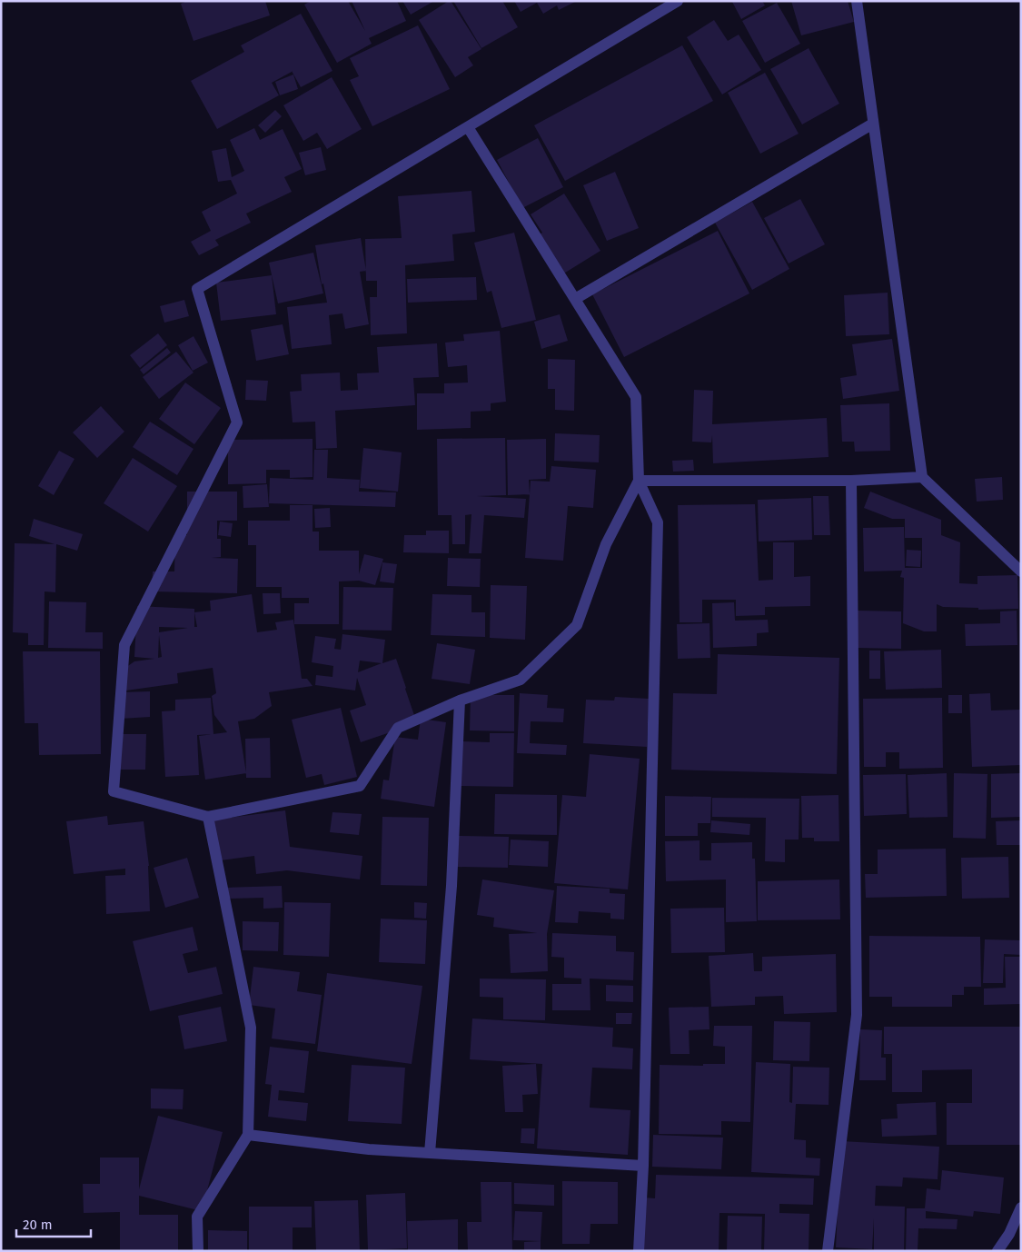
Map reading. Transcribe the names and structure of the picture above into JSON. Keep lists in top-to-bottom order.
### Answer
{
  "scale_bar": "20 m"
}
